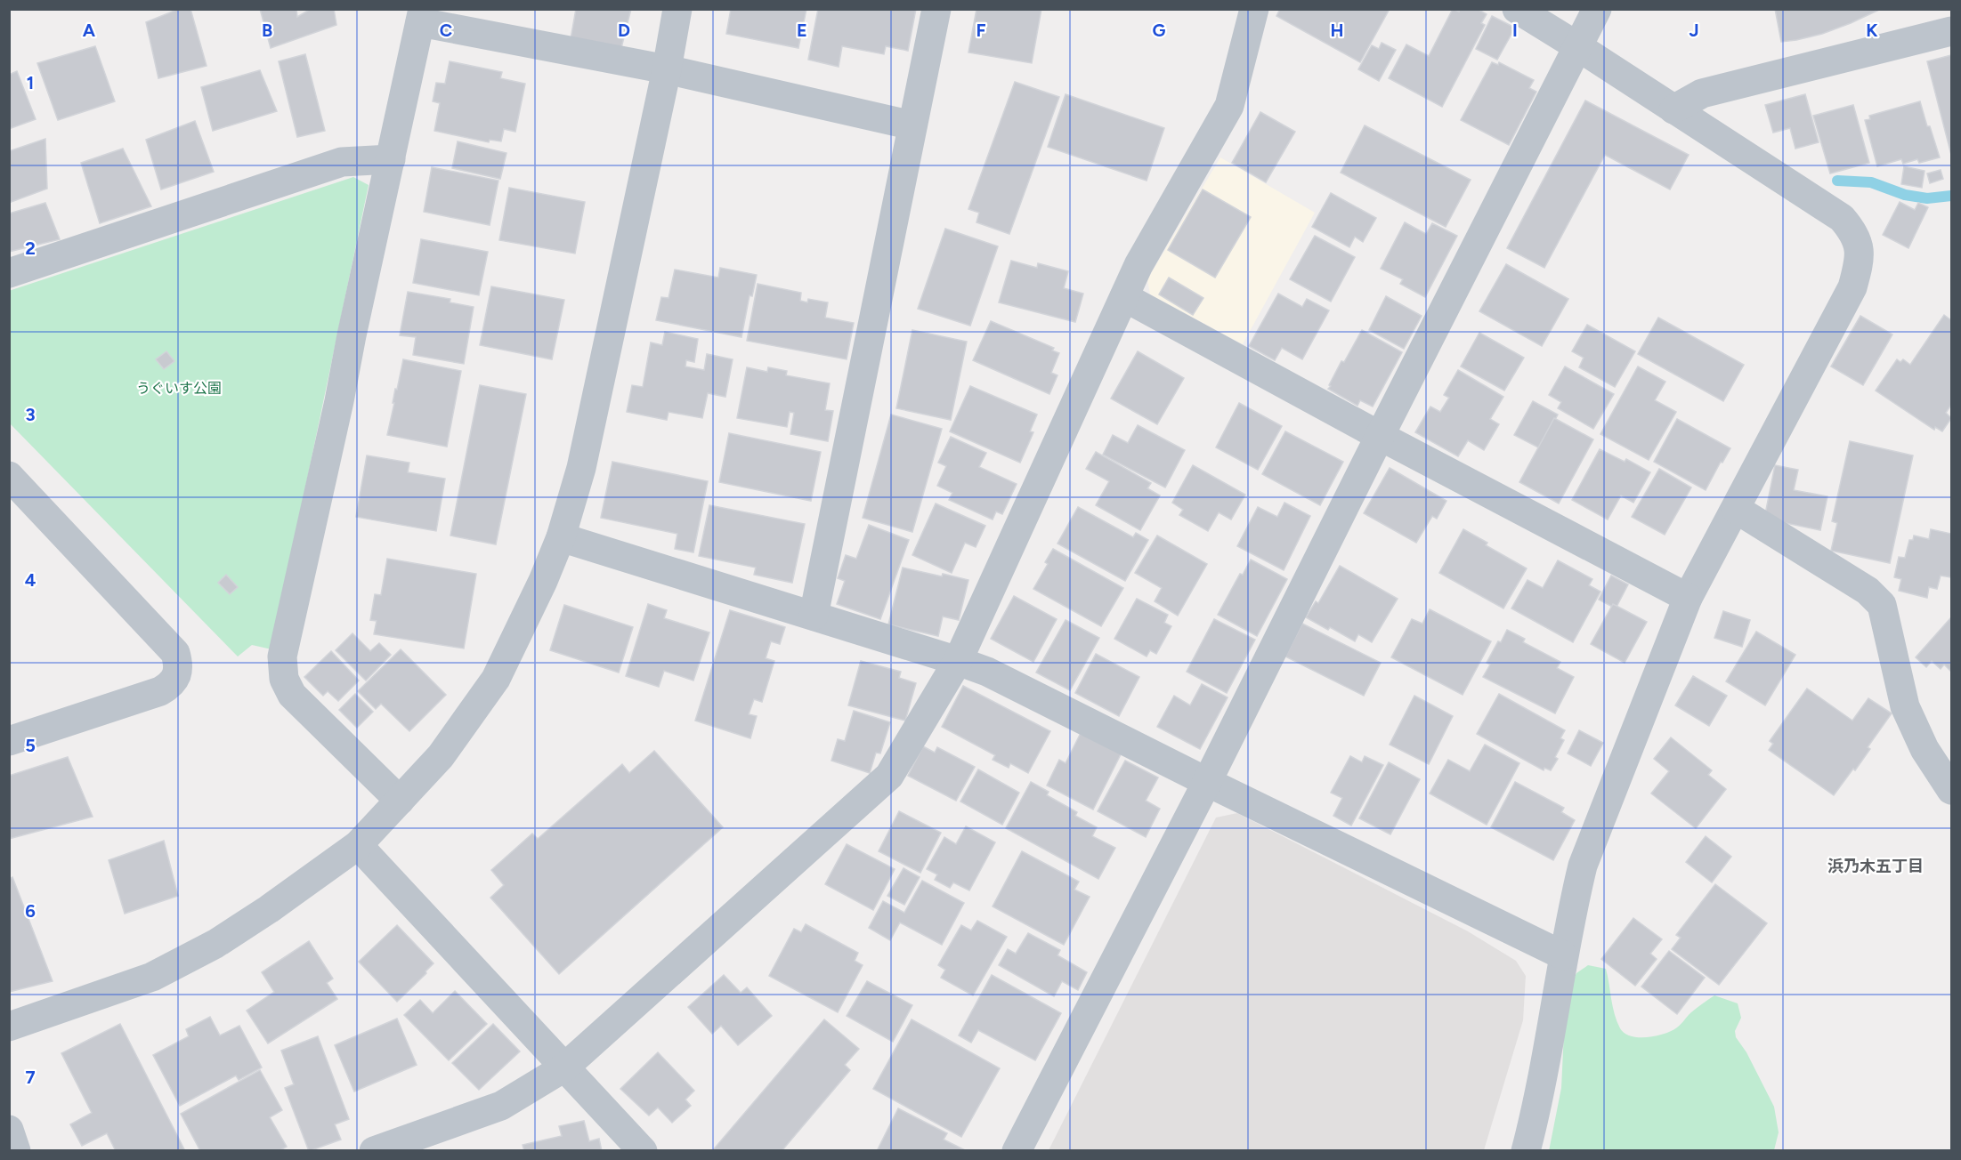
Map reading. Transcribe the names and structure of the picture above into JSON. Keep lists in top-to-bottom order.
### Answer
{
  "districts": ["浜乃木五丁目"],
  "parks": ["うぐいす公園"],
  "grid": {
    "columns": [
      "A",
      "B",
      "C",
      "D",
      "E",
      "F",
      "G",
      "H",
      "I",
      "J",
      "K"
    ],
    "rows": [
      "1",
      "2",
      "3",
      "4",
      "5",
      "6",
      "7"
    ]
  }
}
